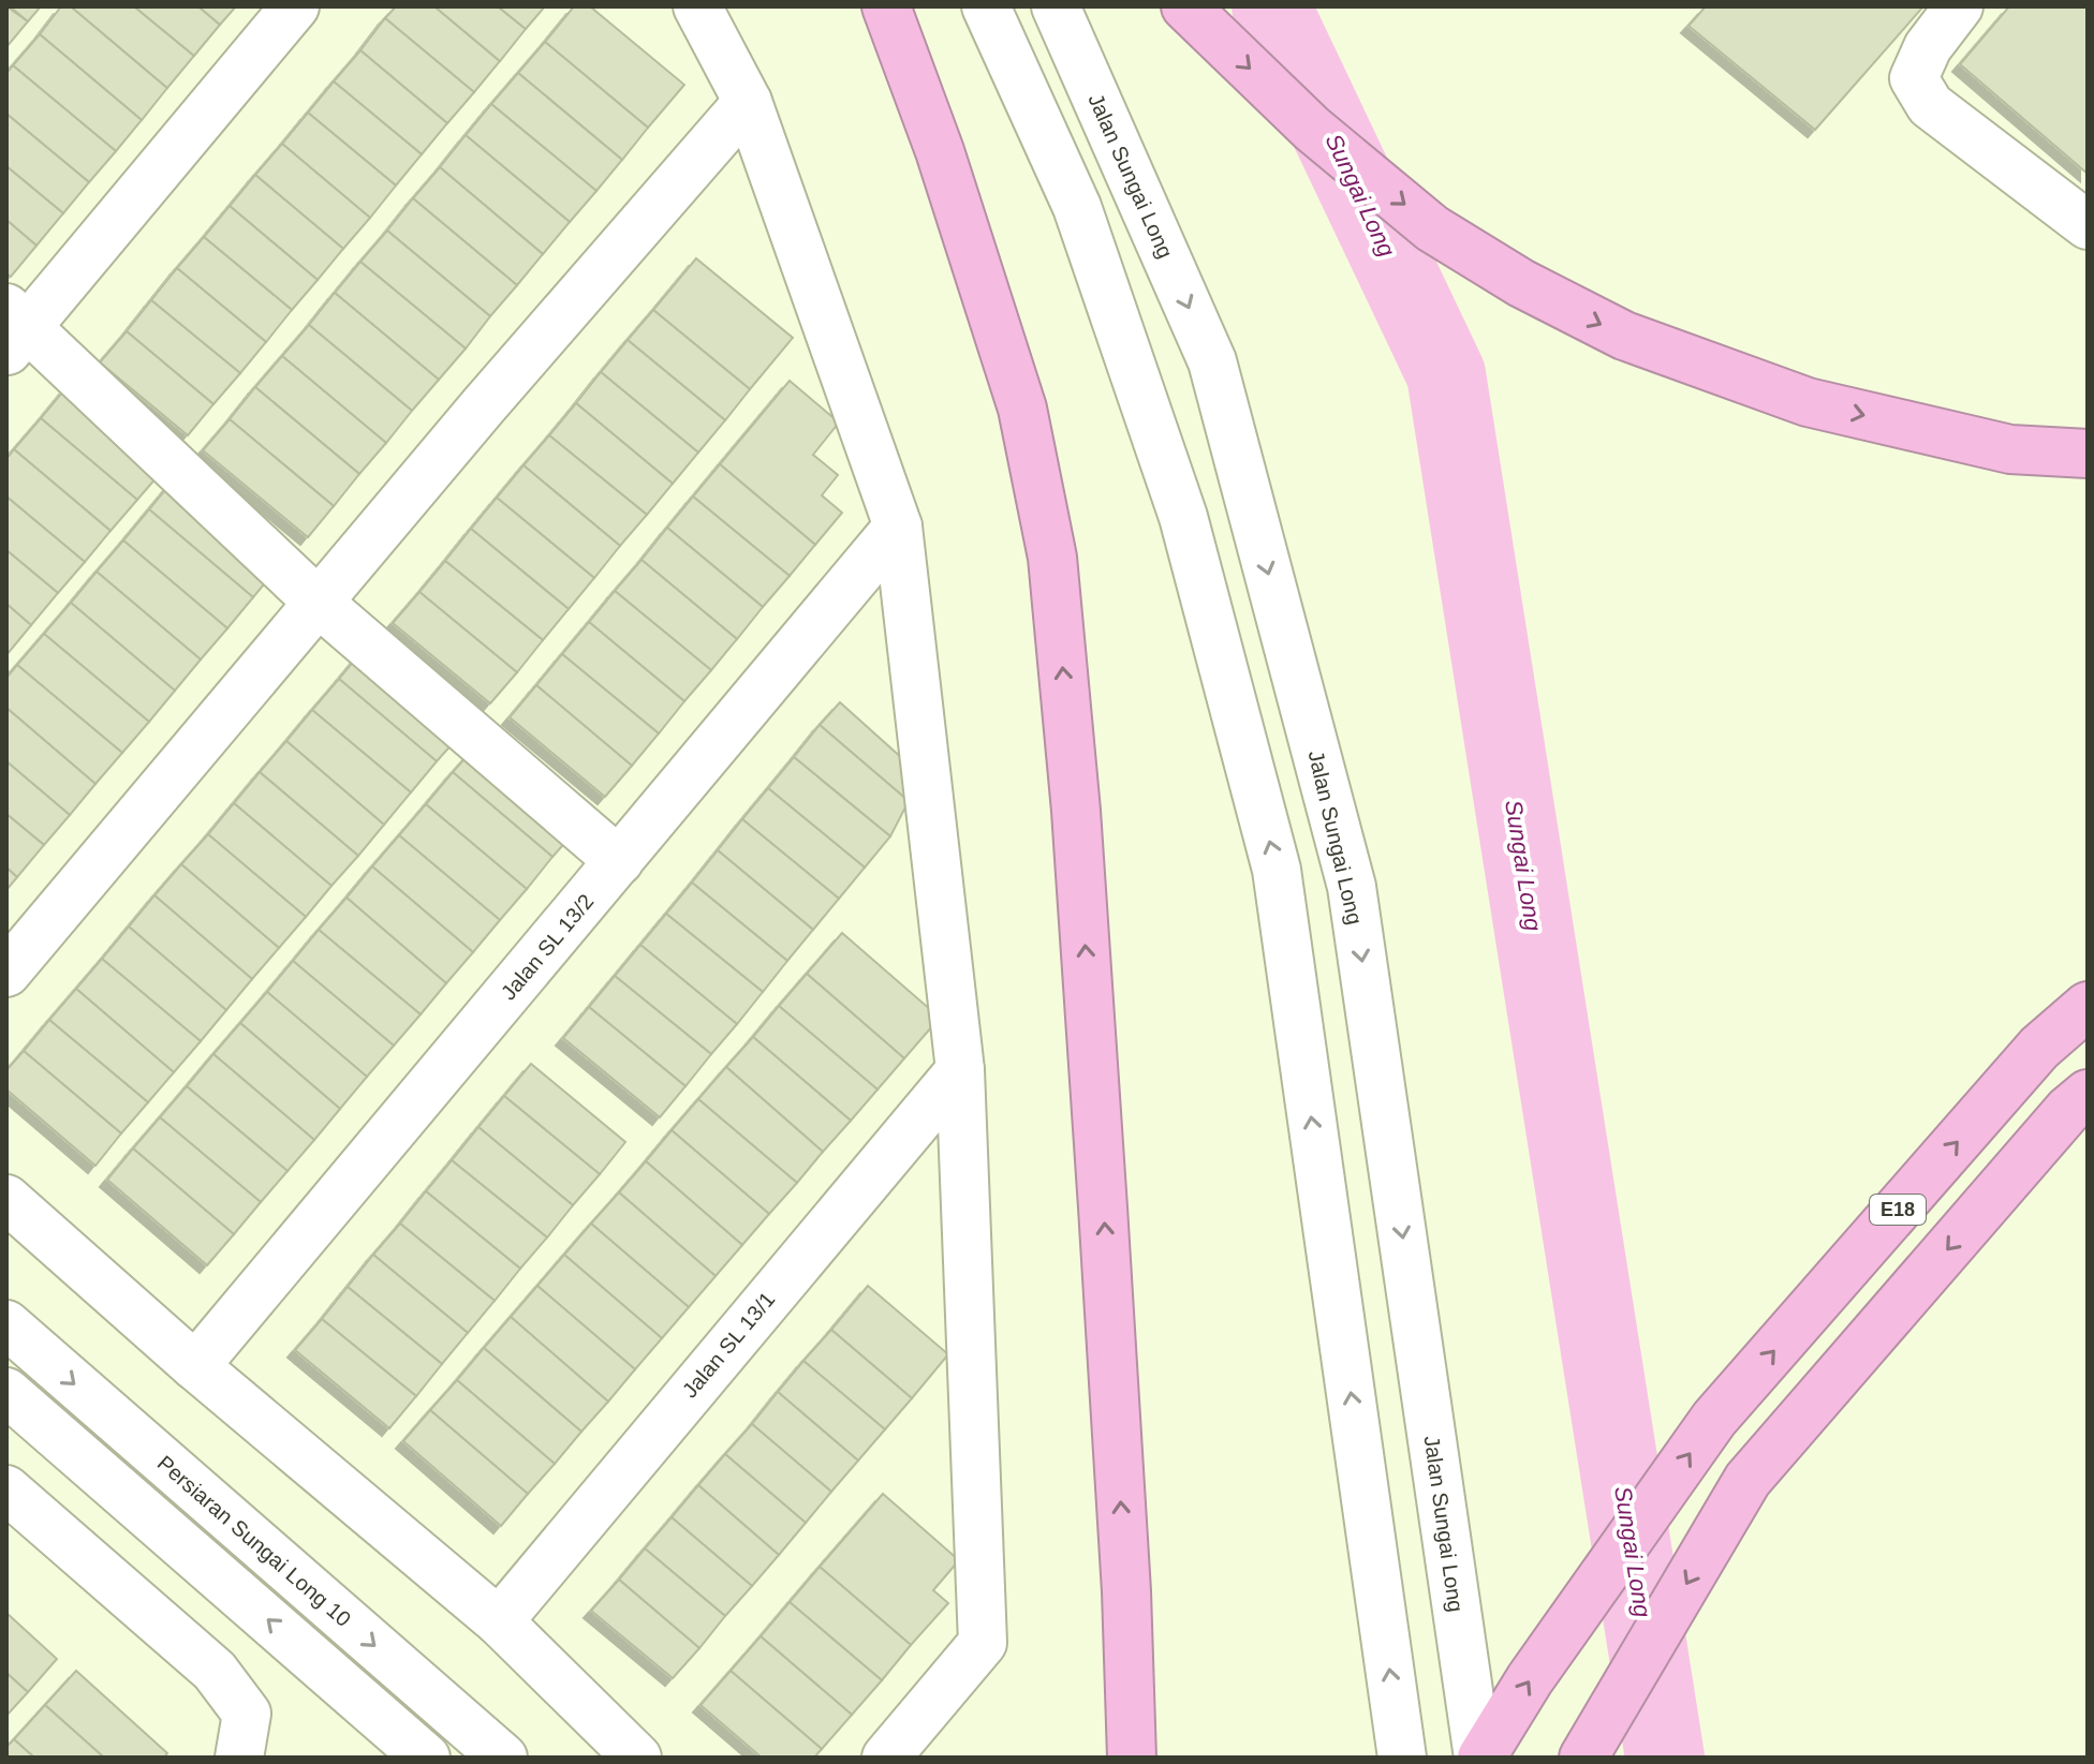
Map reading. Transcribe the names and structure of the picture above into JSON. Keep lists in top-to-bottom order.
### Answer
{
  "streets": {
    "highway": ["E18"],
    "street": [
      "Jalan Sungai Long",
      "Jalan SL 13/2",
      "Jalan SL 13/1",
      "Persiaran Sungai Long 10"
    ]
  },
  "crossings": [
    ["Jalan Sungai Long", "E18"]
  ],
  "water": ["Sungai Long"]
}
